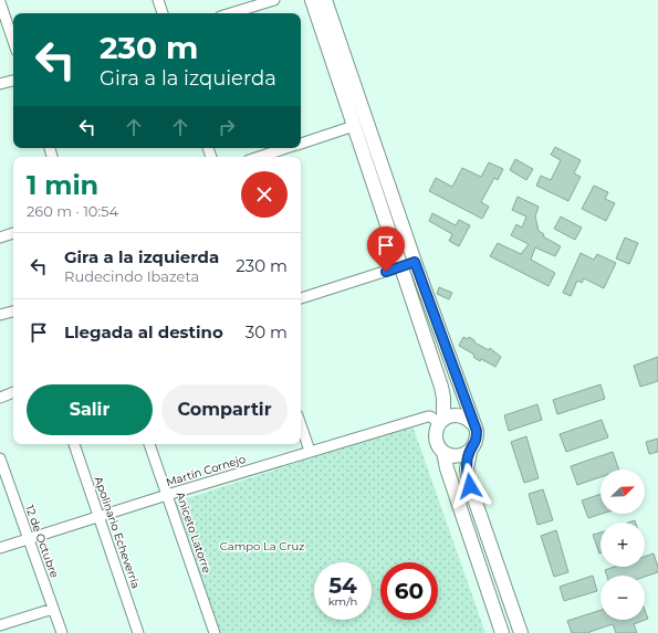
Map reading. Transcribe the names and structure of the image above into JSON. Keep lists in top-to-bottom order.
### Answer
{
  "streets": {
    "street": [
      "Martín Cornejo",
      "Apolinario Echeverría",
      "Aniceto Latorre",
      "12 de Octubre"
    ]
  },
  "crossings": [
    ["Martín Cornejo", "Apolinario Echeverría"],
    ["Martín Cornejo", "Aniceto Latorre"],
    ["Martín Cornejo", "12 de Octubre"]
  ],
  "parks": ["Campo La Cruz"],
  "north": "top right",
  "page": {
    "turn": ["230 m", "Gira a la izquierda"],
    "heading": ["1 min", "260 m · 10:54"],
    "list": [
      {
        "name": "Gira a la izquierda",
        "note": "Rudecindo Ibazeta",
        "value": "230 m"
      },
      {
        "name": "Llegada al destino",
        "value": "30 m"
      }
    ],
    "buttons": ["Salir", "Compartir"],
    "map_buttons": ["+", "−"],
    "speed": "54 km/h",
    "limit": "60"
  }
}
